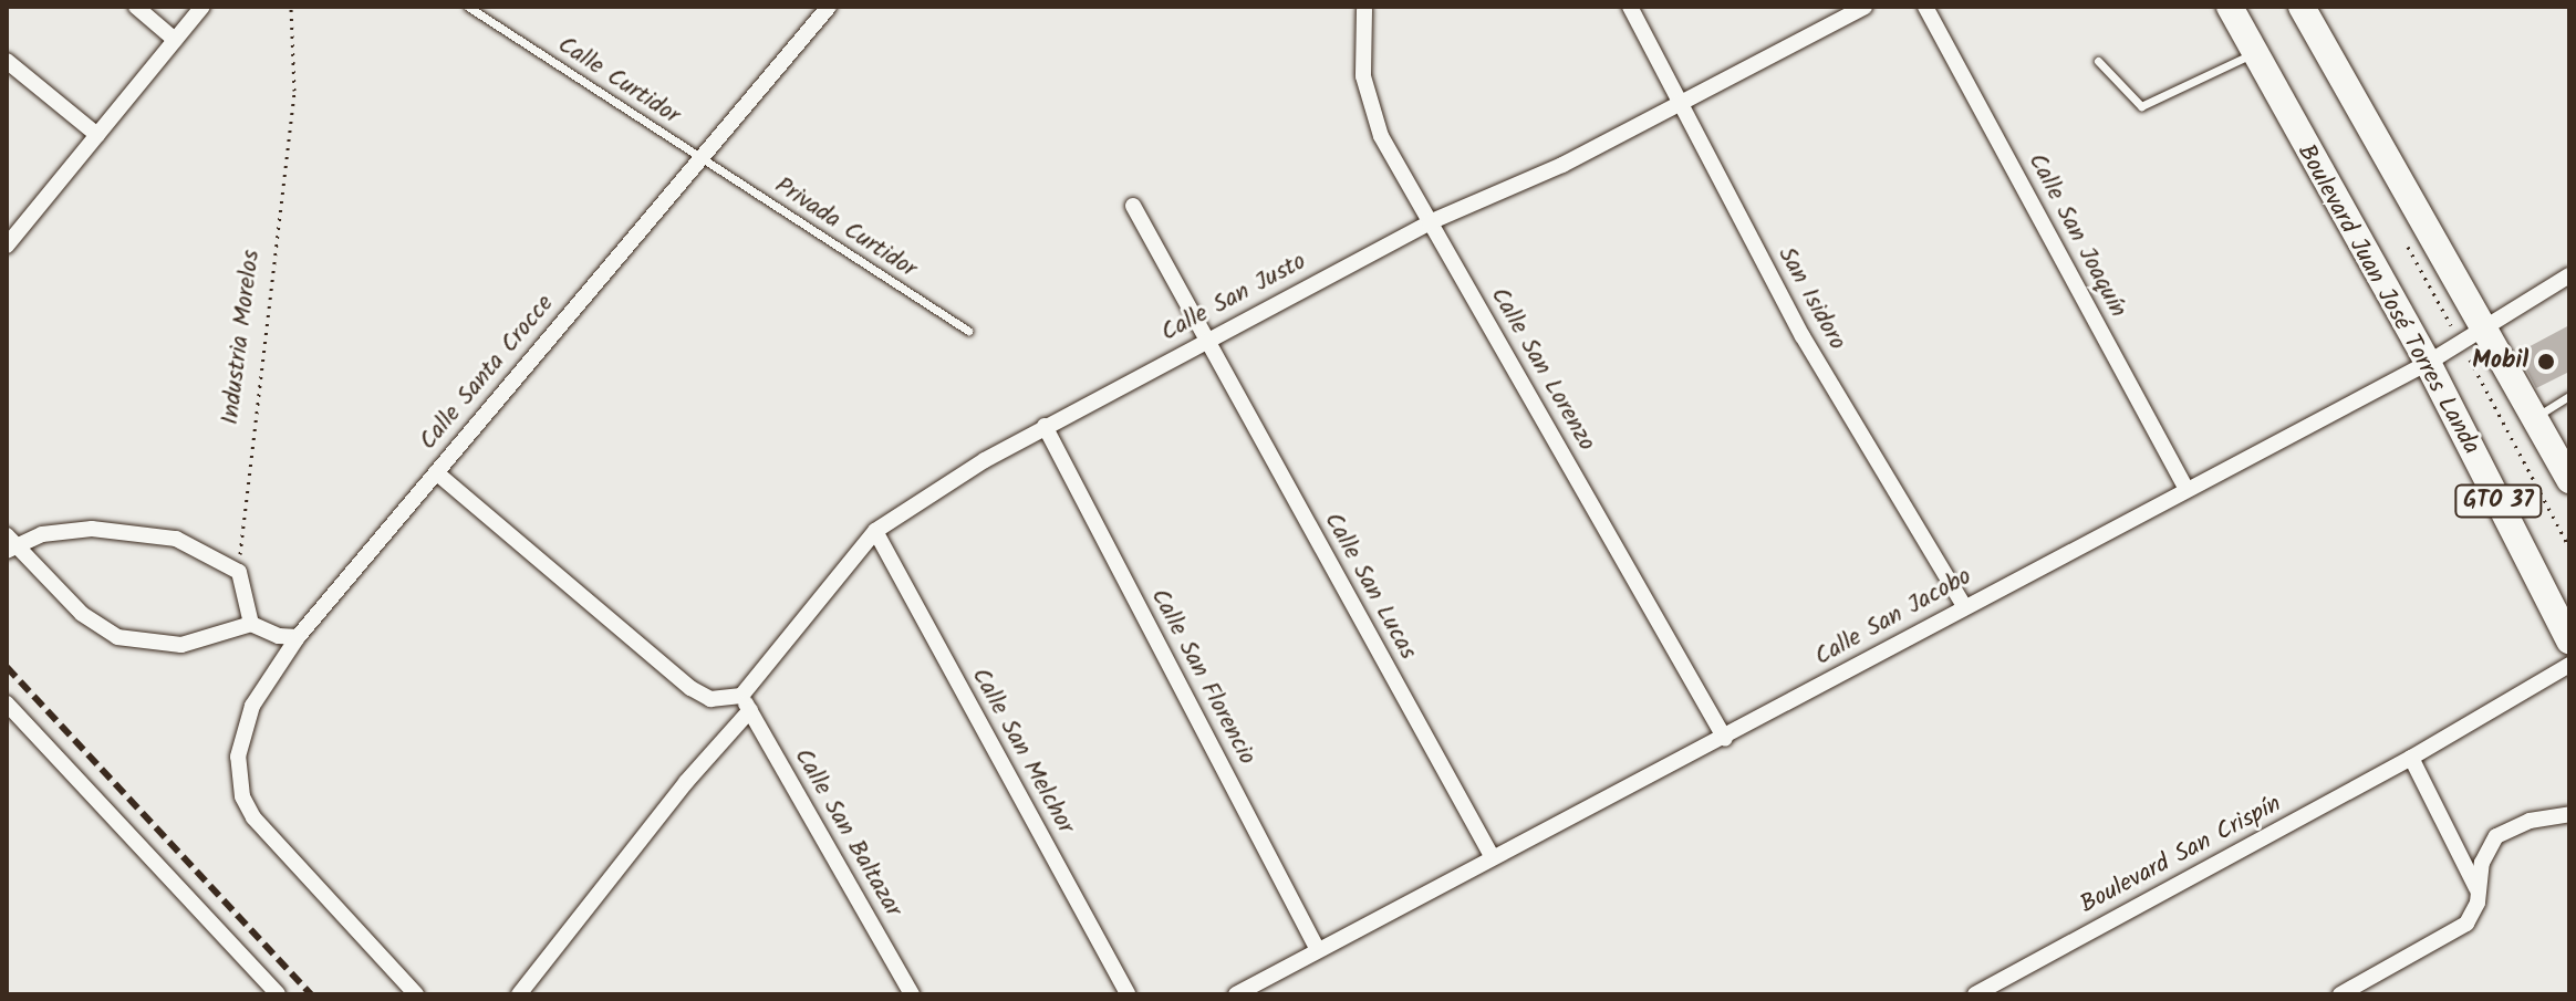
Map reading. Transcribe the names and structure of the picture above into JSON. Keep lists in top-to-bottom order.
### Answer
{
  "streets": {
    "main road": ["Boulevard Juan José Torres Landa", "GTO 37"],
    "street": [
      "Calle San Joaquín",
      "Calle San Justo",
      "San Isidoro",
      "Calle San Lorenzo",
      "Calle Santa Crocce",
      "Calle San Lucas",
      "Calle San Jacobo",
      "Calle San Florencio",
      "Calle San Melchor",
      "Calle San Baltazar",
      "Boulevard San Crispín"
    ],
    "lane": ["Calle Curtidor", "Privada Curtidor"],
    "path": ["Industria Morelos"]
  },
  "crossings": [
    ["Calle Curtidor", "Privada Curtidor"],
    ["Calle Curtidor", "Calle Santa Crocce"],
    ["Privada Curtidor", "Calle Santa Crocce"],
    ["Calle San Joaquín", "Calle San Jacobo"],
    ["Calle San Justo", "San Isidoro"],
    ["Calle San Justo", "Calle San Lorenzo"],
    ["Calle San Justo", "Calle San Lucas"],
    ["Calle San Justo", "Calle San Florencio"],
    ["Calle San Justo", "Calle San Melchor"],
    ["Calle San Justo", "Calle San Baltazar"],
    ["San Isidoro", "Calle San Jacobo"],
    ["Boulevard Juan José Torres Landa", "Calle San Jacobo"],
    ["Calle San Lorenzo", "Calle San Jacobo"],
    ["GTO 37", "Calle San Jacobo"],
    ["Calle San Lucas", "Calle San Jacobo"],
    ["Calle San Jacobo", "Calle San Florencio"]
  ],
  "places": ["Mobil"]
}
